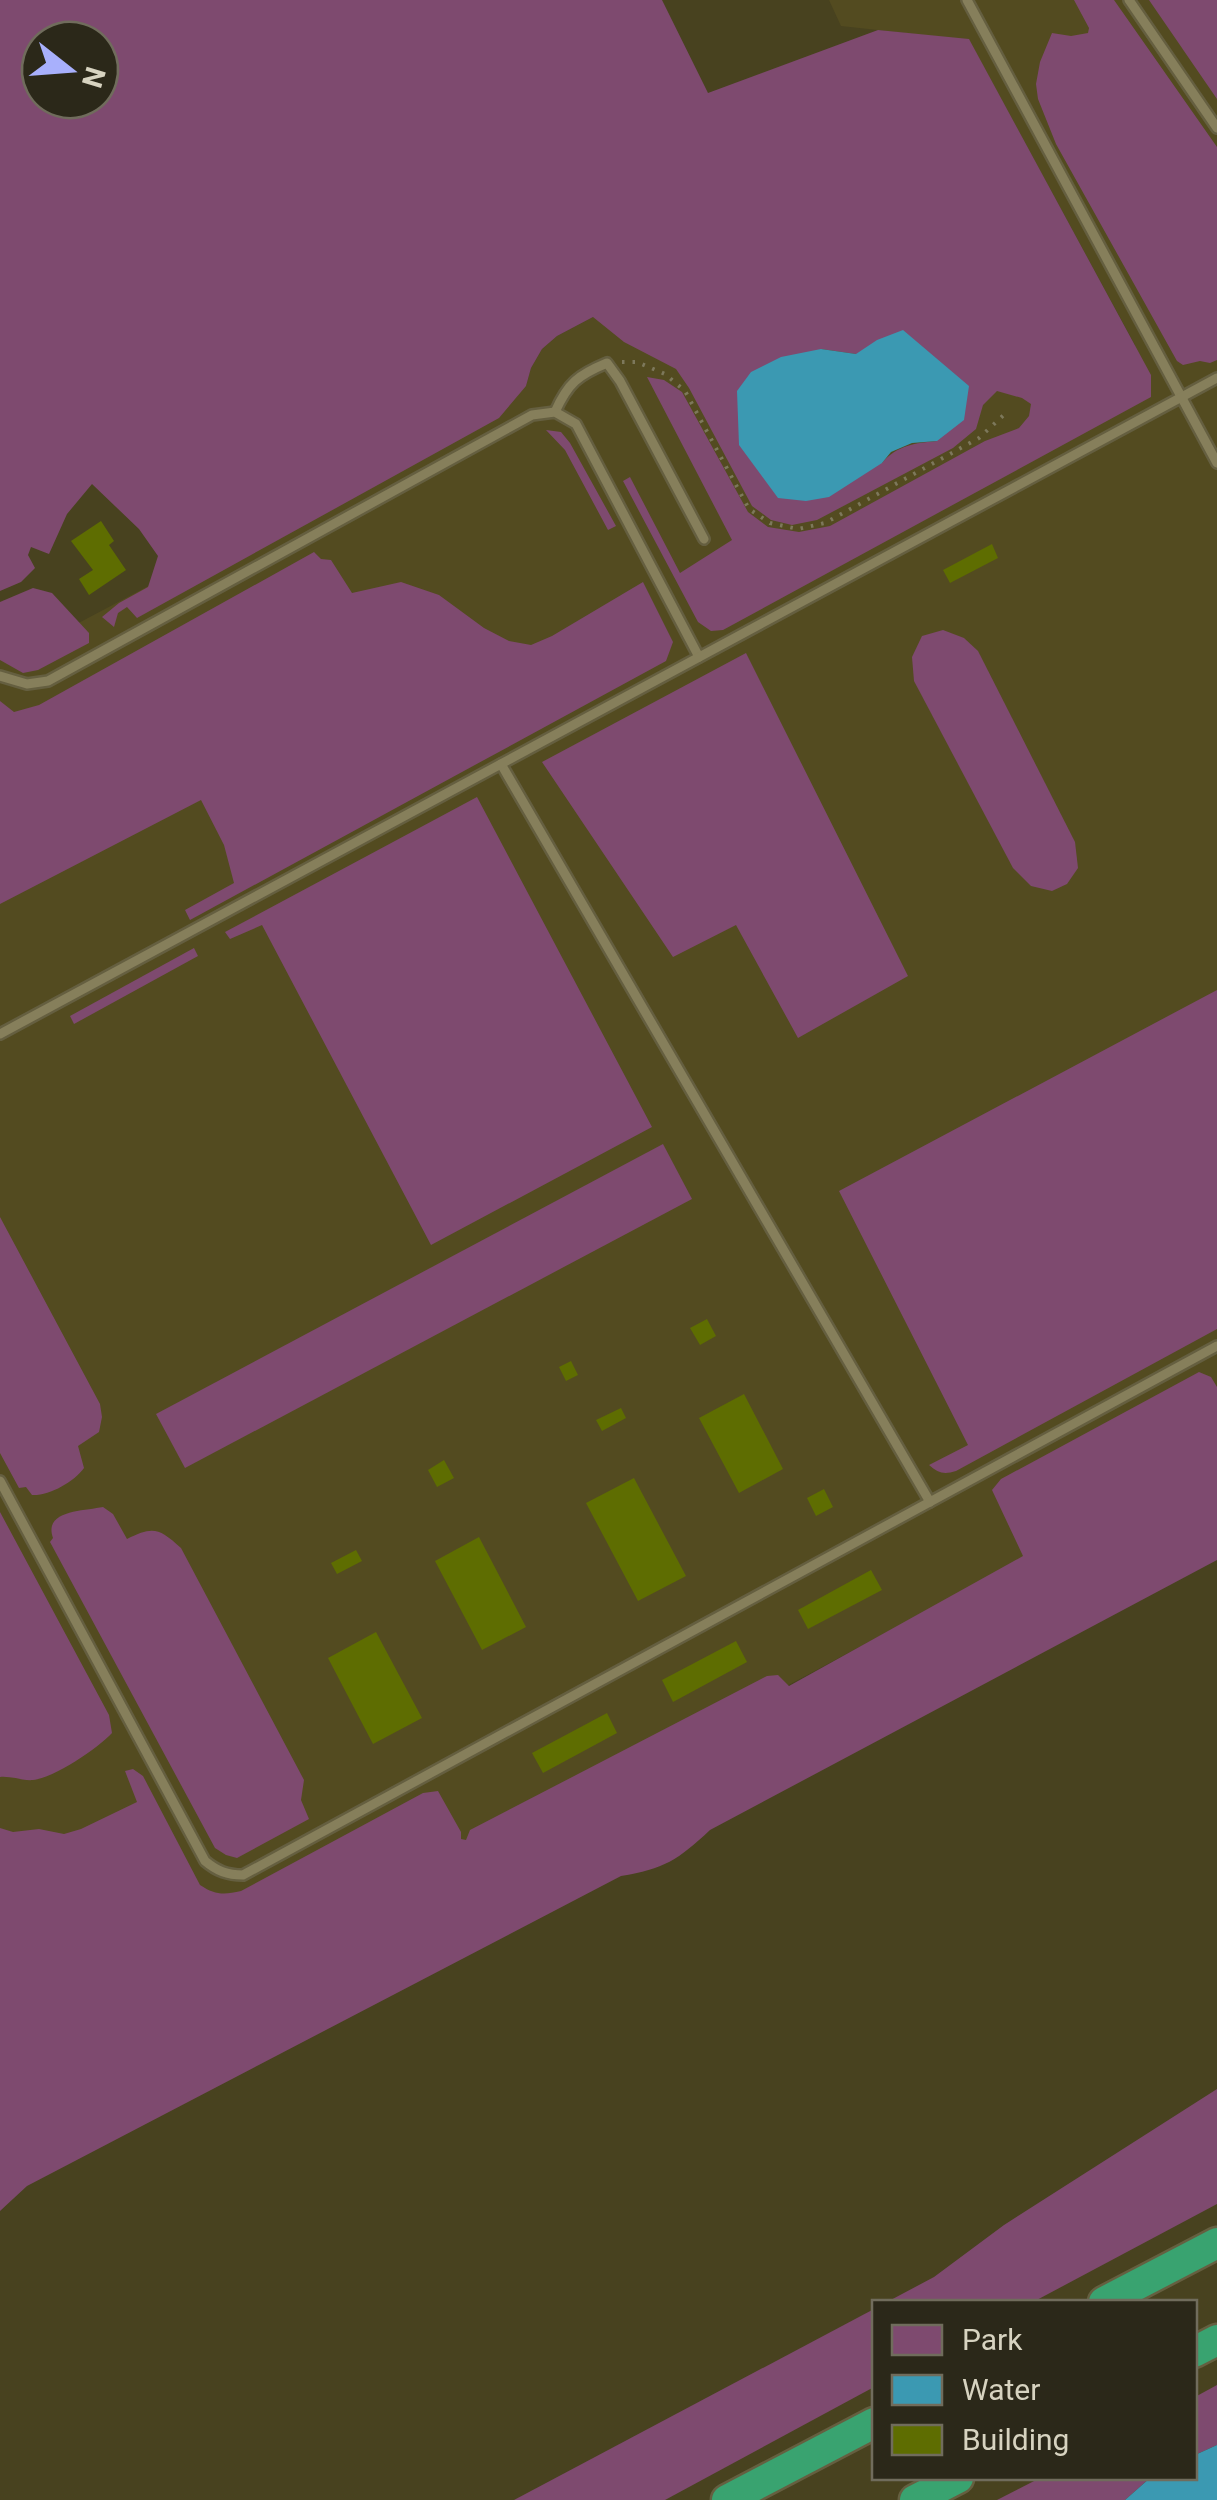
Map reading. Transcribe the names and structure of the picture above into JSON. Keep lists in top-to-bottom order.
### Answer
{
  "legend": ["Park", "Water", "Building"],
  "north": "right"
}
